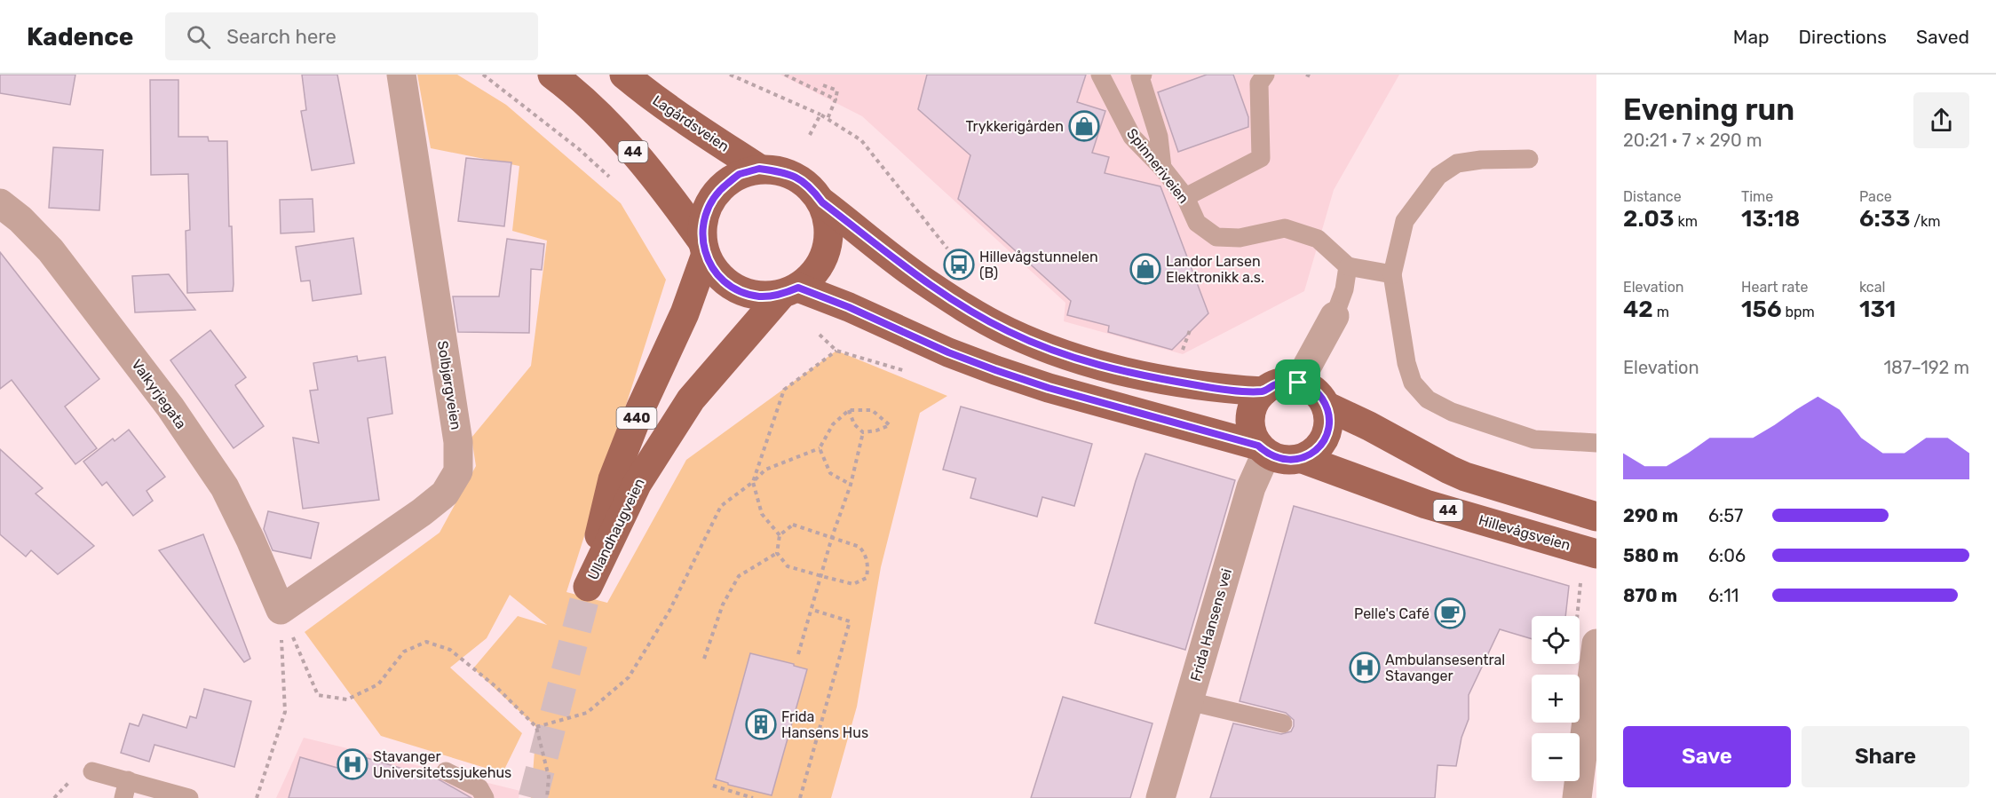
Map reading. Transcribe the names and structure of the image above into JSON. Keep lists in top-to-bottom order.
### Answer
{
  "streets": {
    "main road": [
      "Lagårdsveien",
      "44",
      "440",
      "Ullandhaugveien",
      "Hillevågsveien"
    ],
    "street": ["Solbjørgveien", "Valkyrjegata", "Frida Hansens vei"],
    "lane": ["Spinneriveien"]
  },
  "crossings": [
    ["Lagårdsveien", "44"],
    ["Lagårdsveien", "Ullandhaugveien"],
    ["44", "Ullandhaugveien"],
    ["44", "Hillevågsveien"],
    ["44", "Frida Hansens vei"],
    ["Solbjørgveien", "Valkyrjegata"],
    ["Hillevågsveien", "Frida Hansens vei"]
  ],
  "places": {
    "shop": ["Trykkerigården", "Landor Larsen Elektronikk a.s."],
    "bus stop": ["Hillevågstunnelen (B)"],
    "cafe": ["Pelle's Café"],
    "hospital": ["Ambulansesentral Stavanger", "Stavanger Universitetssjukehus"],
    "building": ["Frida Hansens Hus"]
  },
  "page": {
    "header": "Kadence",
    "search": "Search here",
    "nav": ["Map", "Directions", "Saved"],
    "heading": ["Evening run", "20:21 · 7 × 290 m"],
    "stats": [
      ["Distance", "2.03 km"],
      ["Time", "13:18"],
      ["Pace", "6:33 /km"],
      ["Elevation", "42 m"],
      ["Heart rate", "156 bpm"],
      ["kcal", "131"]
    ],
    "chart": ["Elevation", "187–192 m"],
    "list": [
      {
        "name": "290 m",
        "note": "6:57"
      },
      {
        "name": "580 m",
        "note": "6:06"
      },
      {
        "name": "870 m",
        "note": "6:11"
      }
    ],
    "map_buttons": ["+", "−"],
    "buttons": ["Save", "Share"]
  }
}
